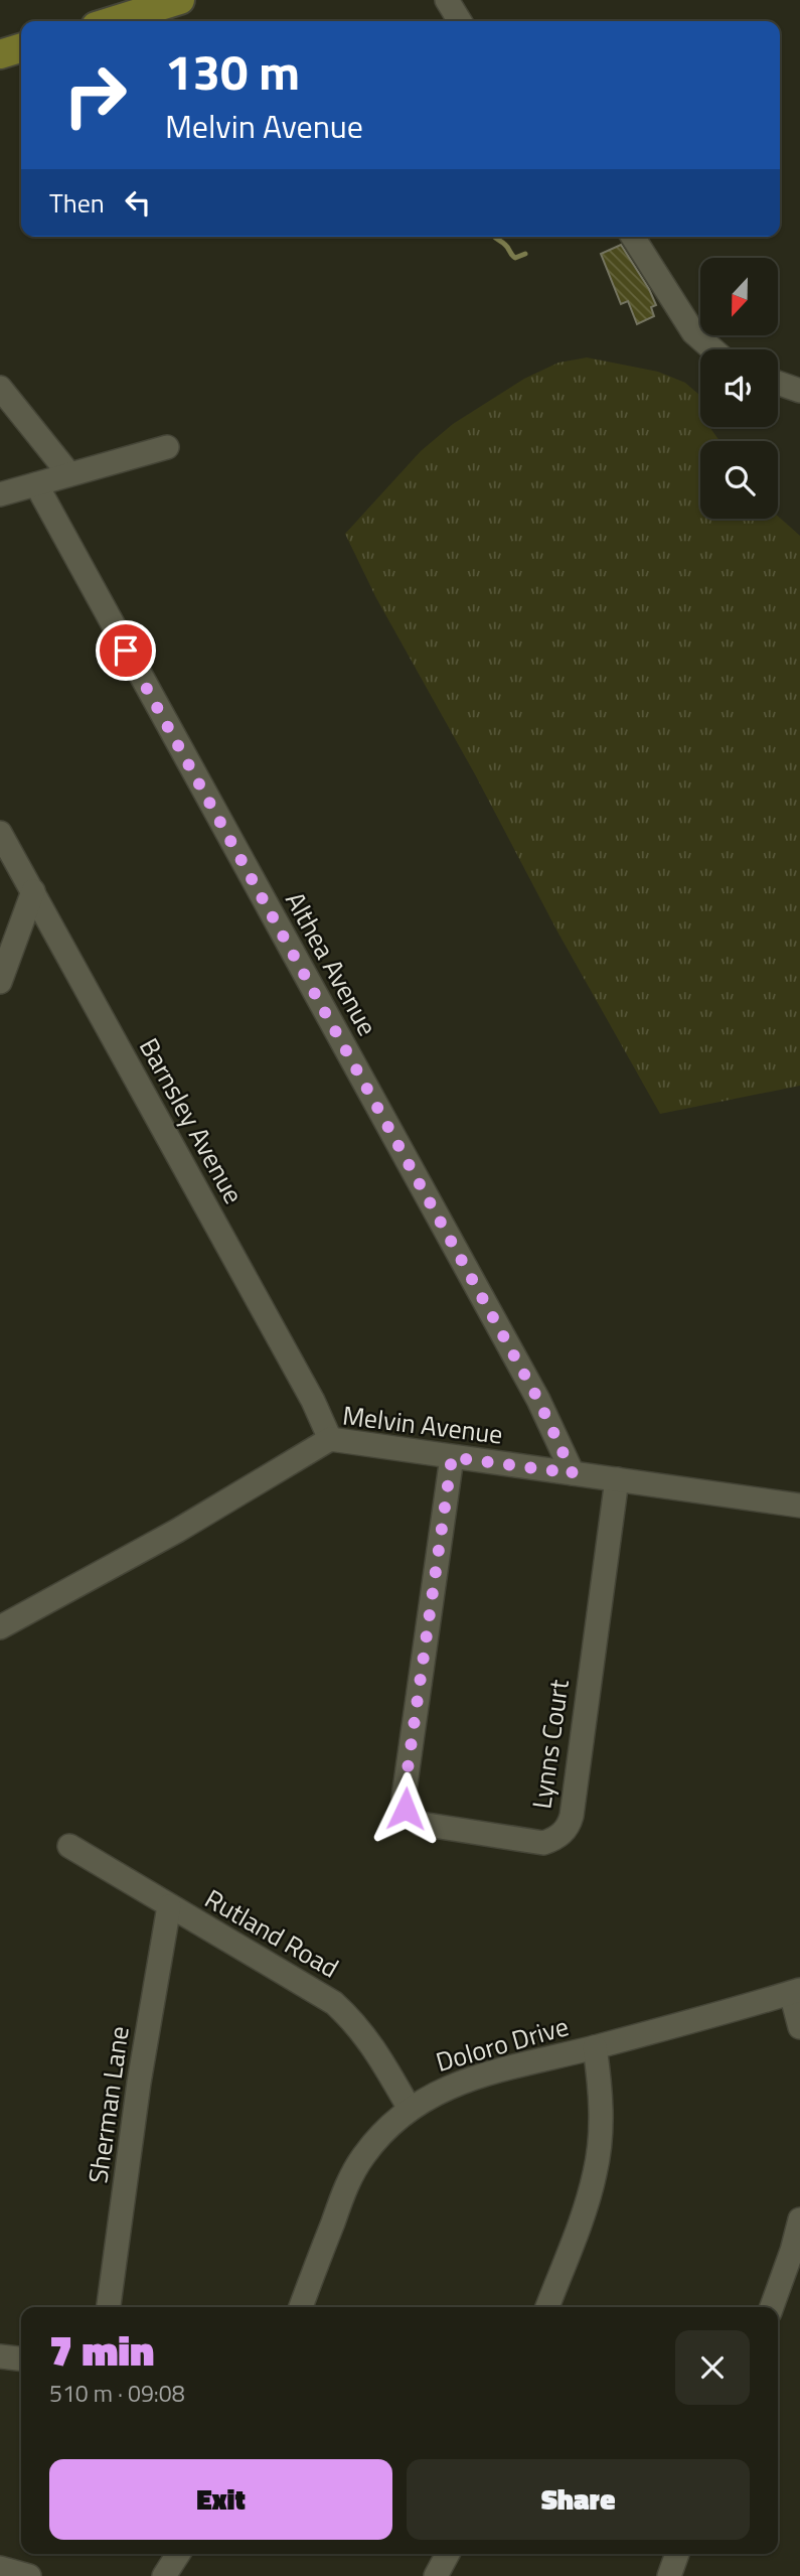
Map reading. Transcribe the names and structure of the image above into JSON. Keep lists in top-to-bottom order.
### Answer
{
  "streets": {
    "street": [
      "Althea Avenue",
      "Barnsley Avenue",
      "Melvin Avenue",
      "Lynns Court",
      "Rutland Road",
      "Doloro Drive",
      "Sherman Lane"
    ]
  },
  "crossings": [
    ["Althea Avenue", "Melvin Avenue"],
    ["Barnsley Avenue", "Melvin Avenue"],
    ["Melvin Avenue", "Lynns Court"],
    ["Rutland Road", "Doloro Drive"],
    ["Rutland Road", "Sherman Lane"]
  ],
  "north": "bottom",
  "page": {
    "turn": ["130 m", "Melvin Avenue"],
    "then": "Then",
    "heading": ["7 min", "510 m · 09:08"],
    "buttons": ["Exit", "Share"]
  }
}
